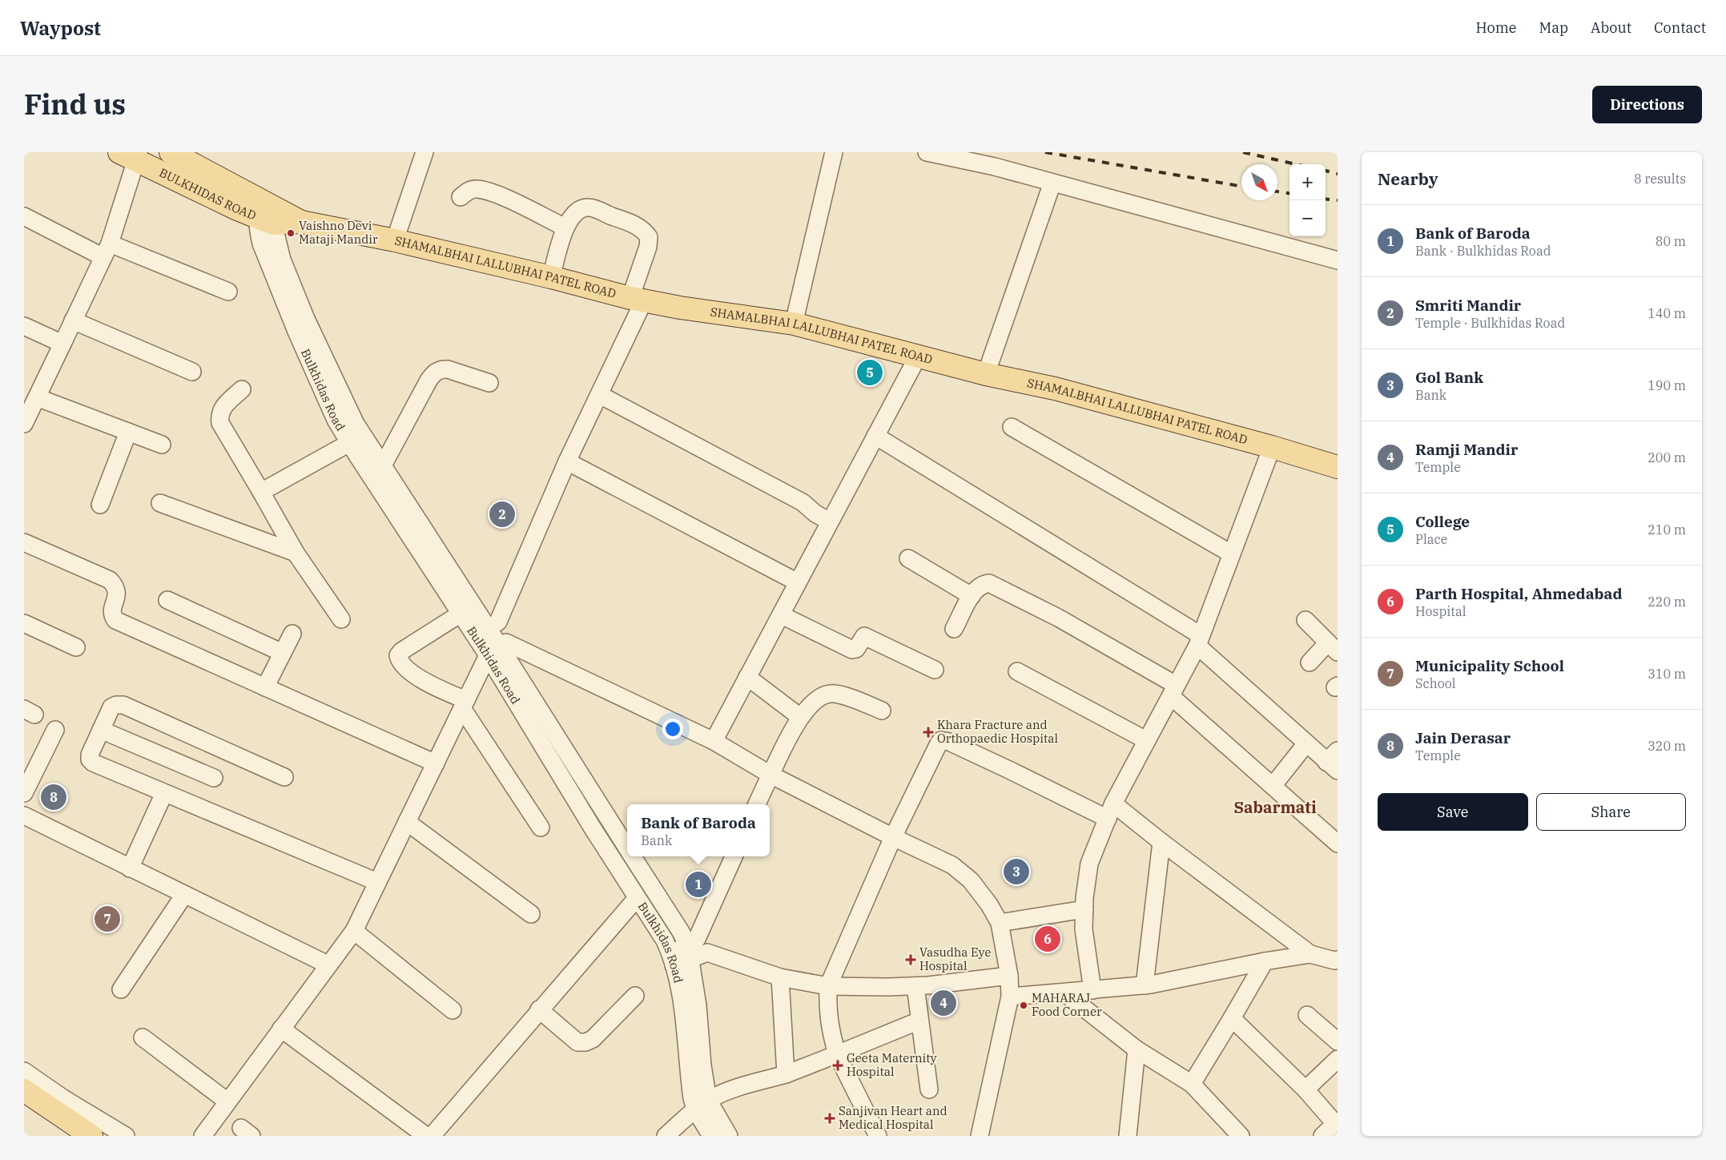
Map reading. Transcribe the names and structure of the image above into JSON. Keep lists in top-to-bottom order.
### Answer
{
  "streets": {
    "main road": ["BULKHIDAS ROAD", "SHAMALBHAI LALLUBHAI PATEL ROAD"],
    "street": ["Bulkhidas Road"]
  },
  "crossings": [
    ["BULKHIDAS ROAD", "SHAMALBHAI LALLUBHAI PATEL ROAD"]
  ],
  "districts": ["Sabarmati"],
  "places": {
    "other": ["Vaishno Devi Mataji Mandir", "MAHARAJ Food Corner"],
    "health": [
      "Khara Fracture and Orthopaedic Hospital",
      "Vasudha Eye Hospital",
      "Geeta Maternity Hospital",
      "Sanjivan Heart and Medical Hospital"
    ]
  },
  "north": "bottom right",
  "page": {
    "header": "Waypost",
    "nav": [
      "Home",
      "Map",
      "About",
      "Contact"
    ],
    "title": "Find us",
    "buttons": [
      "Directions",
      ["Save", "Share"]
    ],
    "heading": ["Nearby", "8 results"],
    "map_buttons": ["+", "−"],
    "list": [
      {
        "mark": "1",
        "name": "Bank of Baroda",
        "note": "Bank · Bulkhidas Road",
        "value": "80 m"
      },
      {
        "mark": "2",
        "name": "Smriti Mandir",
        "note": "Temple · Bulkhidas Road",
        "value": "140 m"
      },
      {
        "mark": "3",
        "name": "Gol Bank",
        "note": "Bank",
        "value": "190 m"
      },
      {
        "mark": "4",
        "name": "Ramji Mandir",
        "note": "Temple",
        "value": "200 m"
      },
      {
        "mark": "5",
        "name": "College",
        "note": "Place",
        "value": "210 m"
      },
      {
        "mark": "6",
        "name": "Parth Hospital, Ahmedabad",
        "note": "Hospital",
        "value": "220 m"
      },
      {
        "mark": "7",
        "name": "Municipality School",
        "note": "School",
        "value": "310 m"
      },
      {
        "mark": "8",
        "name": "Jain Derasar",
        "note": "Temple",
        "value": "320 m"
      }
    ],
    "pins": [
      "5",
      "2",
      "8",
      "3",
      "1",
      "7",
      "6",
      "4"
    ],
    "popup": ["Bank of Baroda", "Bank"]
  }
}
